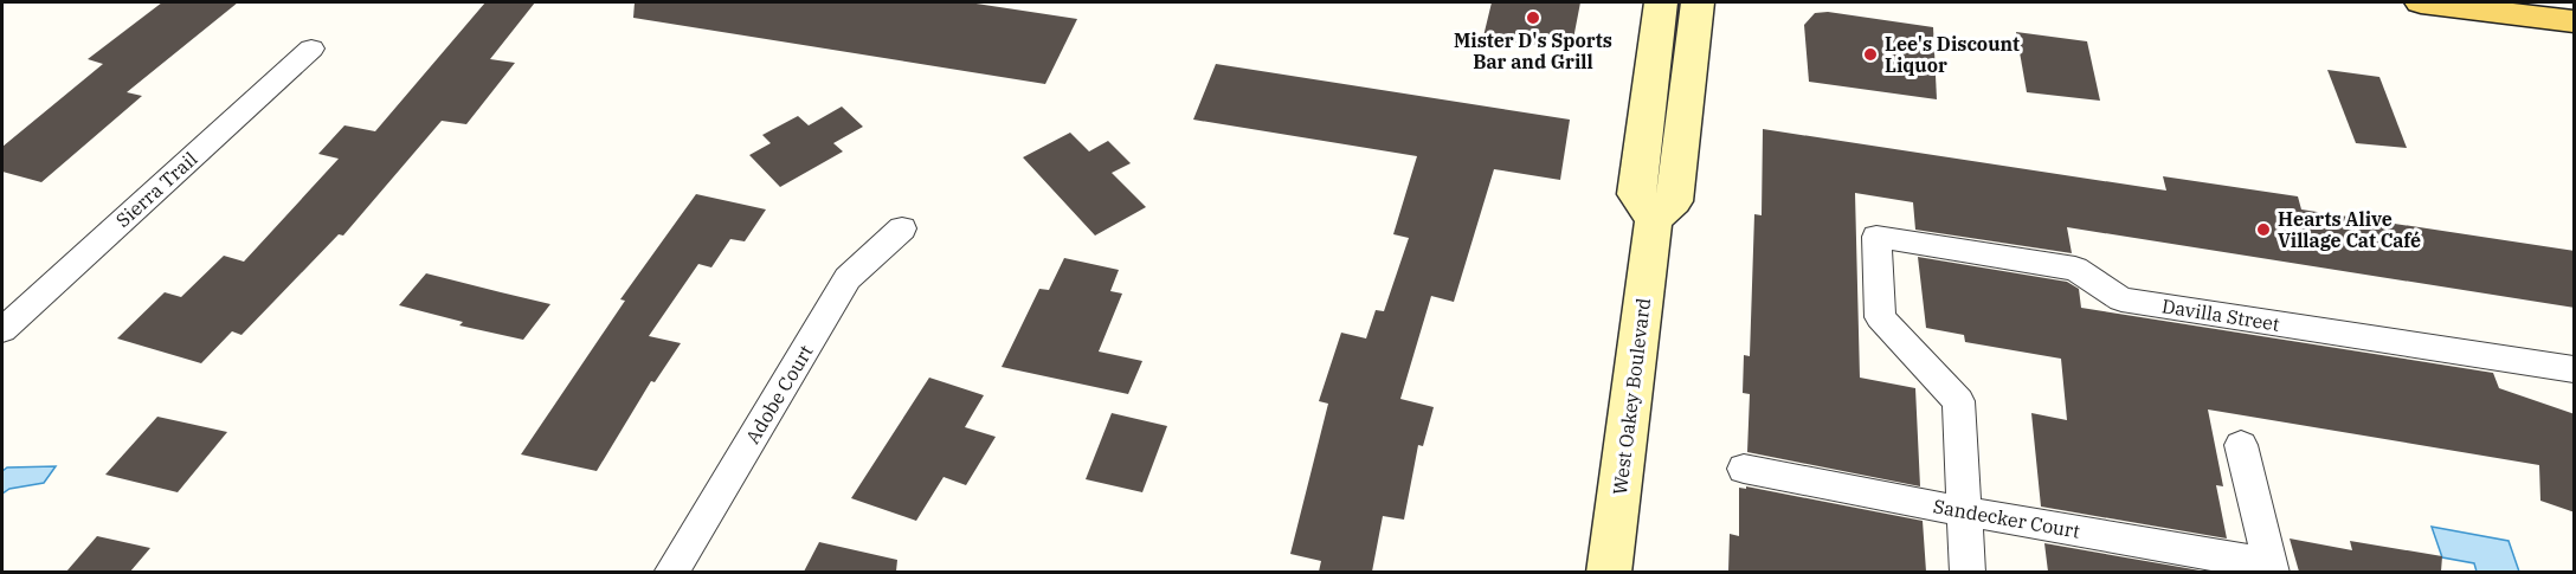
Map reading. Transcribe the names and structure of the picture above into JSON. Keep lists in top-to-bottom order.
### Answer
{
  "streets": {
    "main road": ["West Oakey Boulevard"],
    "street": [
      "Sierra Trail",
      "Davilla Street",
      "Adobe Court",
      "Sandecker Court"
    ]
  },
  "crossings": [
    ["Davilla Street", "Sandecker Court"]
  ],
  "places": ["Mister D's Sports Bar and Grill", "Lee's Discount Liquor", "Hearts Alive Village Cat Café"]
}
